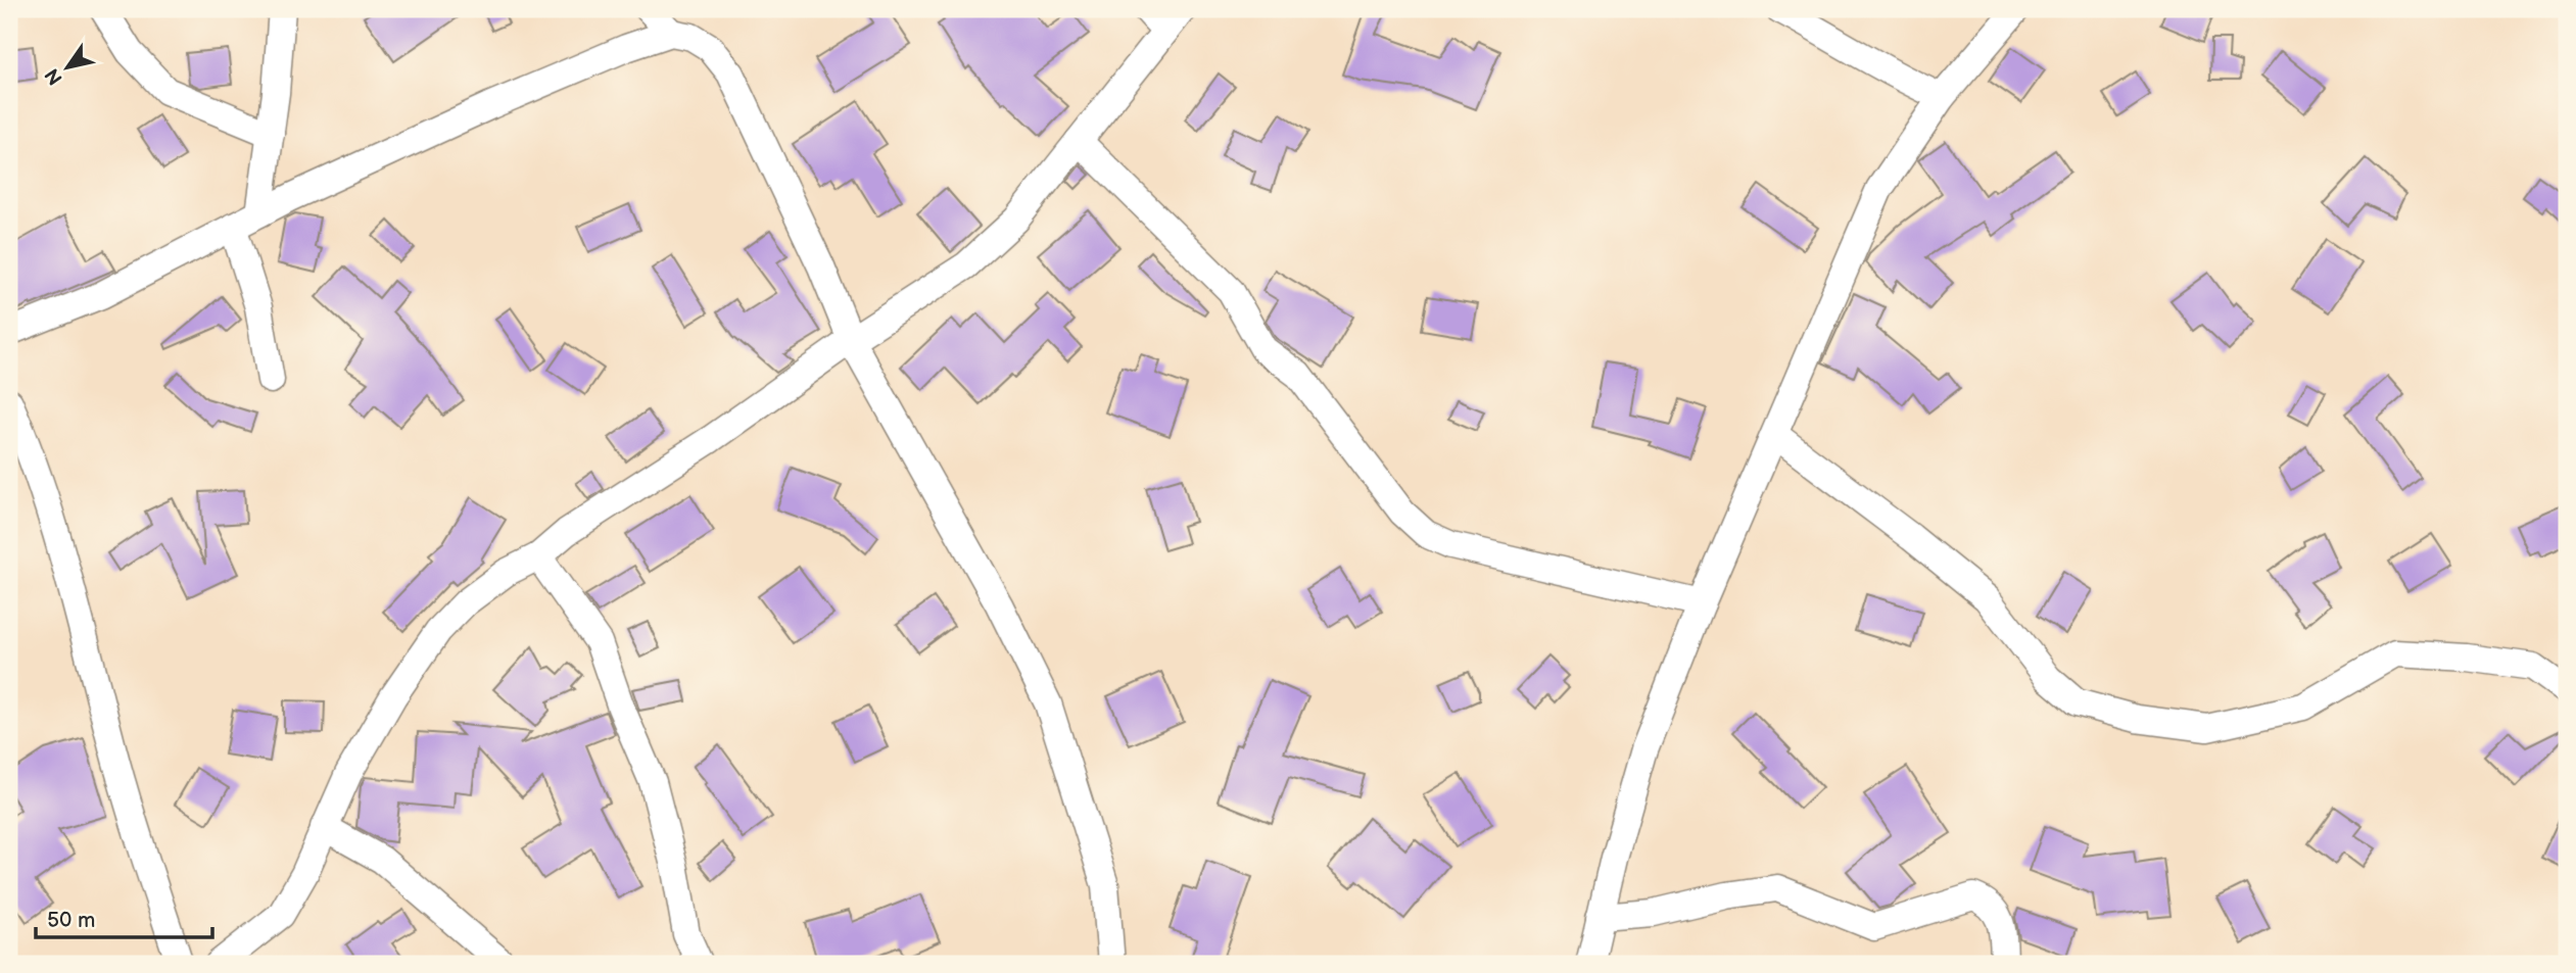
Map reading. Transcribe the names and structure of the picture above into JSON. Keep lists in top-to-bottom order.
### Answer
{
  "scale_bar": "50 m",
  "north": "bottom left"
}
